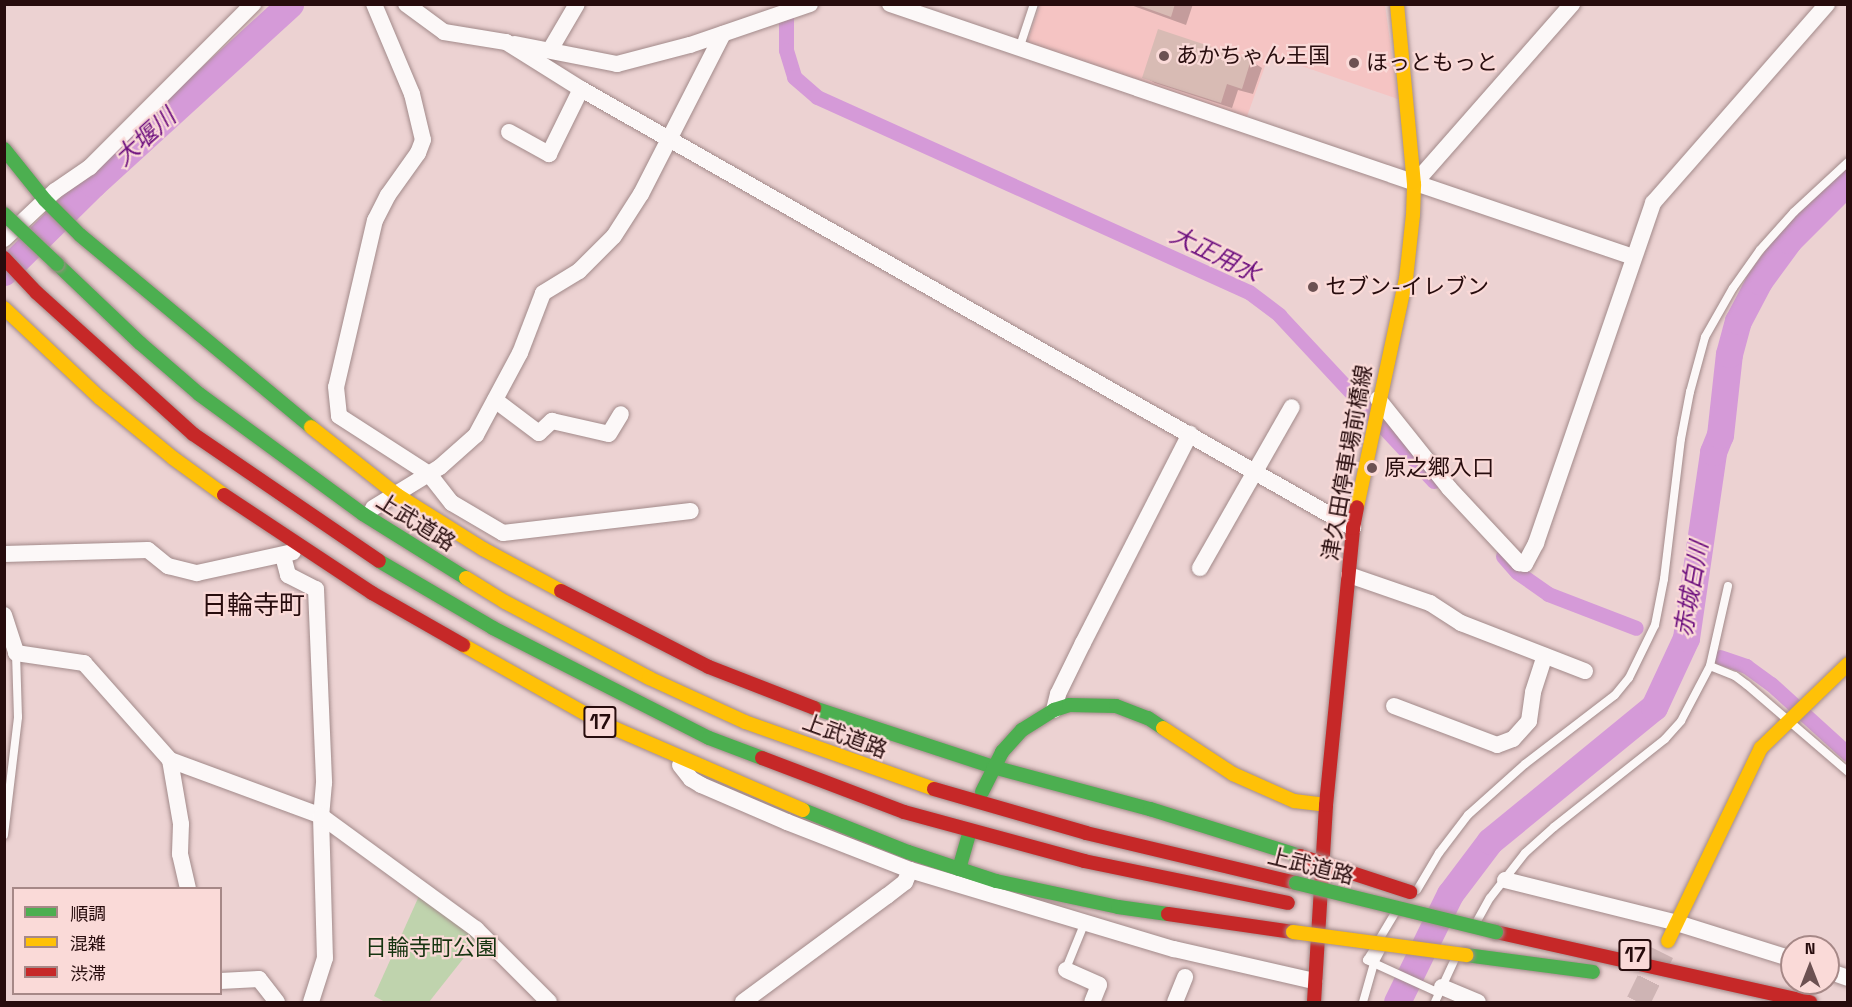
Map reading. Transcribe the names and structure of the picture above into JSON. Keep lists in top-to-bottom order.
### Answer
{
  "streets": {
    "main road": ["津久田停車場前橋線", "上武道路", "17"]
  },
  "crossings": [
    ["上武道路", "17"]
  ],
  "districts": ["日輪寺町"],
  "water": ["大堰川", "大正用水", "赤城白川"],
  "parks": ["日輪寺町公園"],
  "places": [
    "あかちゃん王国",
    "ほっともっと",
    "セブン-イレブン",
    "原之郷入口"
  ],
  "legend": ["順調", "混雑", "渋滞"],
  "north": "top"
}
